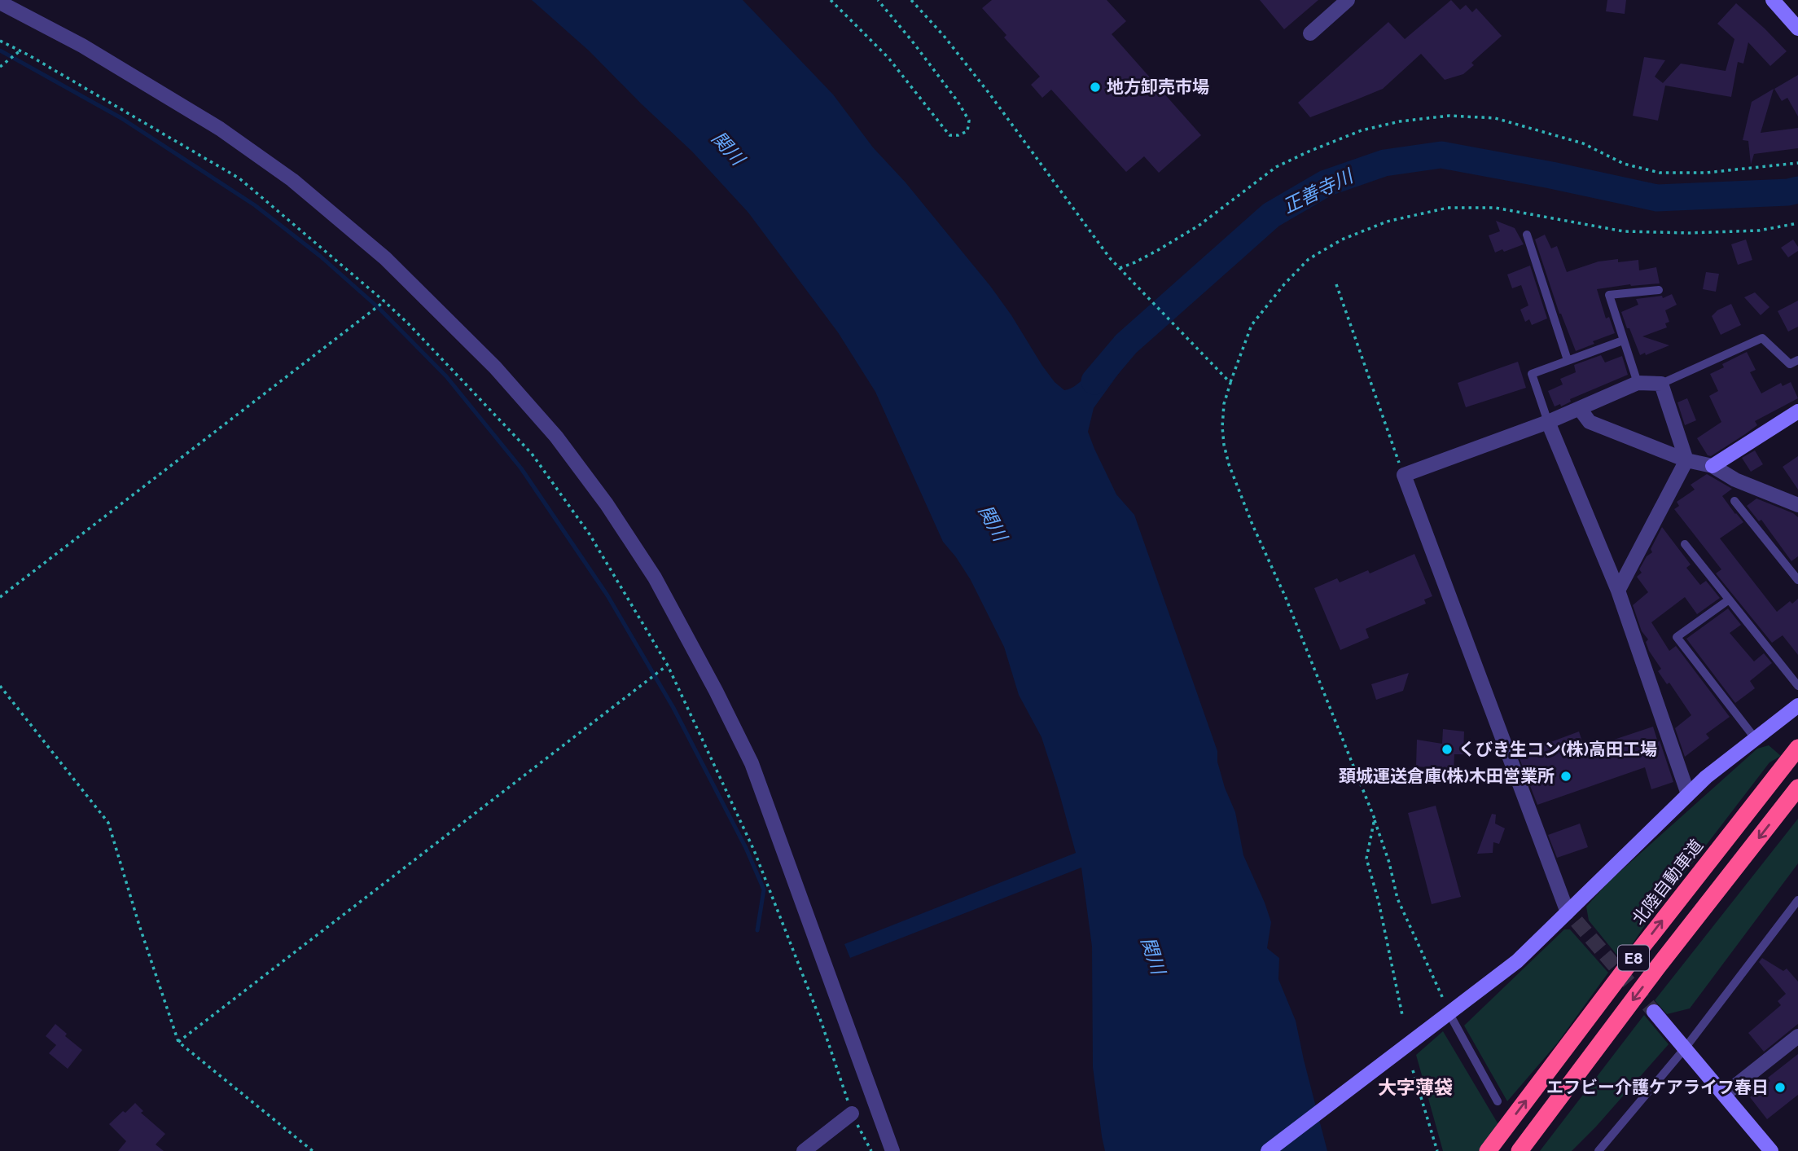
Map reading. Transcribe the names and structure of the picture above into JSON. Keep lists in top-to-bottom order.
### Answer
{
  "streets": {
    "highway": ["北陸自動車道", "E8"]
  },
  "districts": ["大字薄袋"],
  "water": ["関川", "正善寺川"],
  "places": [
    "地方卸売市場",
    "くびき生コン(株)高田工場",
    "頚城運送倉庫(株)木田営業所",
    "エフビー介護ケアライフ春日"
  ]
}
